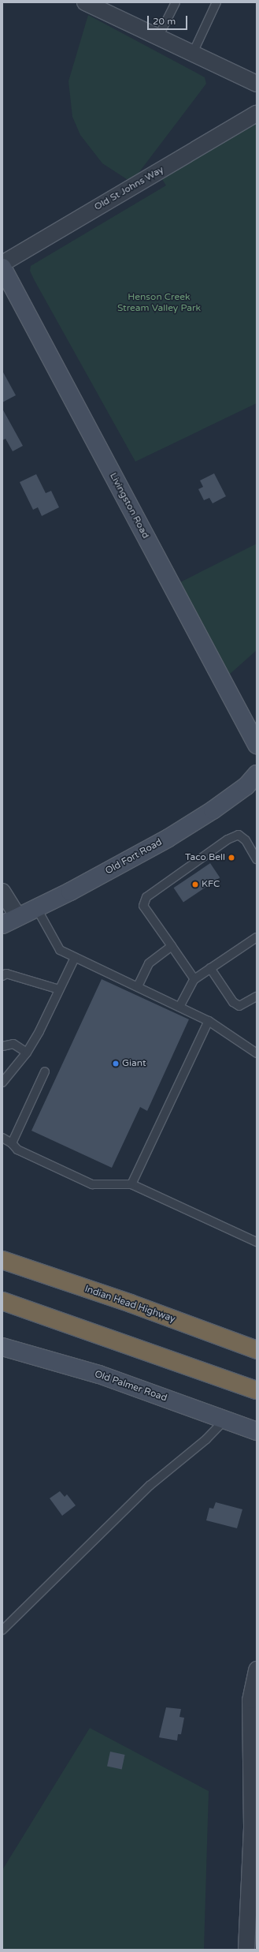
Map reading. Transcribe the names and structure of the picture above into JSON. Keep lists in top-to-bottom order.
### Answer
{
  "streets": {
    "highway": ["Indian Head Highway"],
    "main road": ["Livingston Road", "Old Fort Road", "Old Palmer Road"],
    "street": ["Old St Johns Way"]
  },
  "parks": ["Henson Creek Stream Valley Park"],
  "places": ["Taco Bell", "KFC", "Giant"],
  "scale_bar": "20 m"
}
